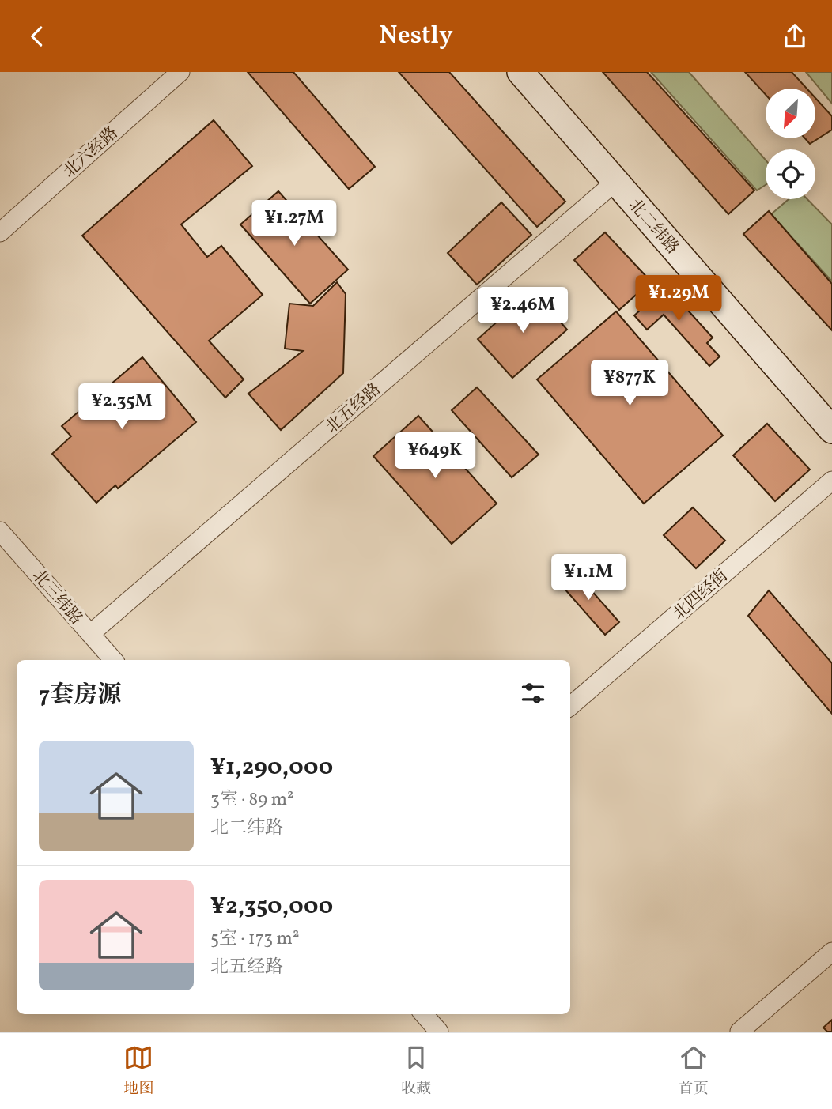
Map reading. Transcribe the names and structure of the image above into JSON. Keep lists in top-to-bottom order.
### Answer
{
  "streets": {
    "street": [
      "北六经路",
      "北二纬路",
      "北五经路",
      "北四经街",
      "北三纬路"
    ]
  },
  "crossings": [
    ["北二纬路", "北五经路"],
    ["北五经路", "北三纬路"]
  ],
  "north": "bottom left",
  "page": {
    "header": "Nestly",
    "price": [
      "¥1.27M",
      "¥1.29M",
      "¥2.46M",
      "¥877K",
      "¥2.35M",
      "¥649K",
      "¥1.1M"
    ],
    "heading": "7套房源",
    "list": [
      {
        "name": "¥1,290,000",
        "note": "3室 · 89 m² · 北二纬路"
      },
      {
        "name": "¥2,350,000",
        "note": "5室 · 173 m² · 北五经路"
      }
    ],
    "tabs": ["地图", "收藏", "首页"]
  }
}
